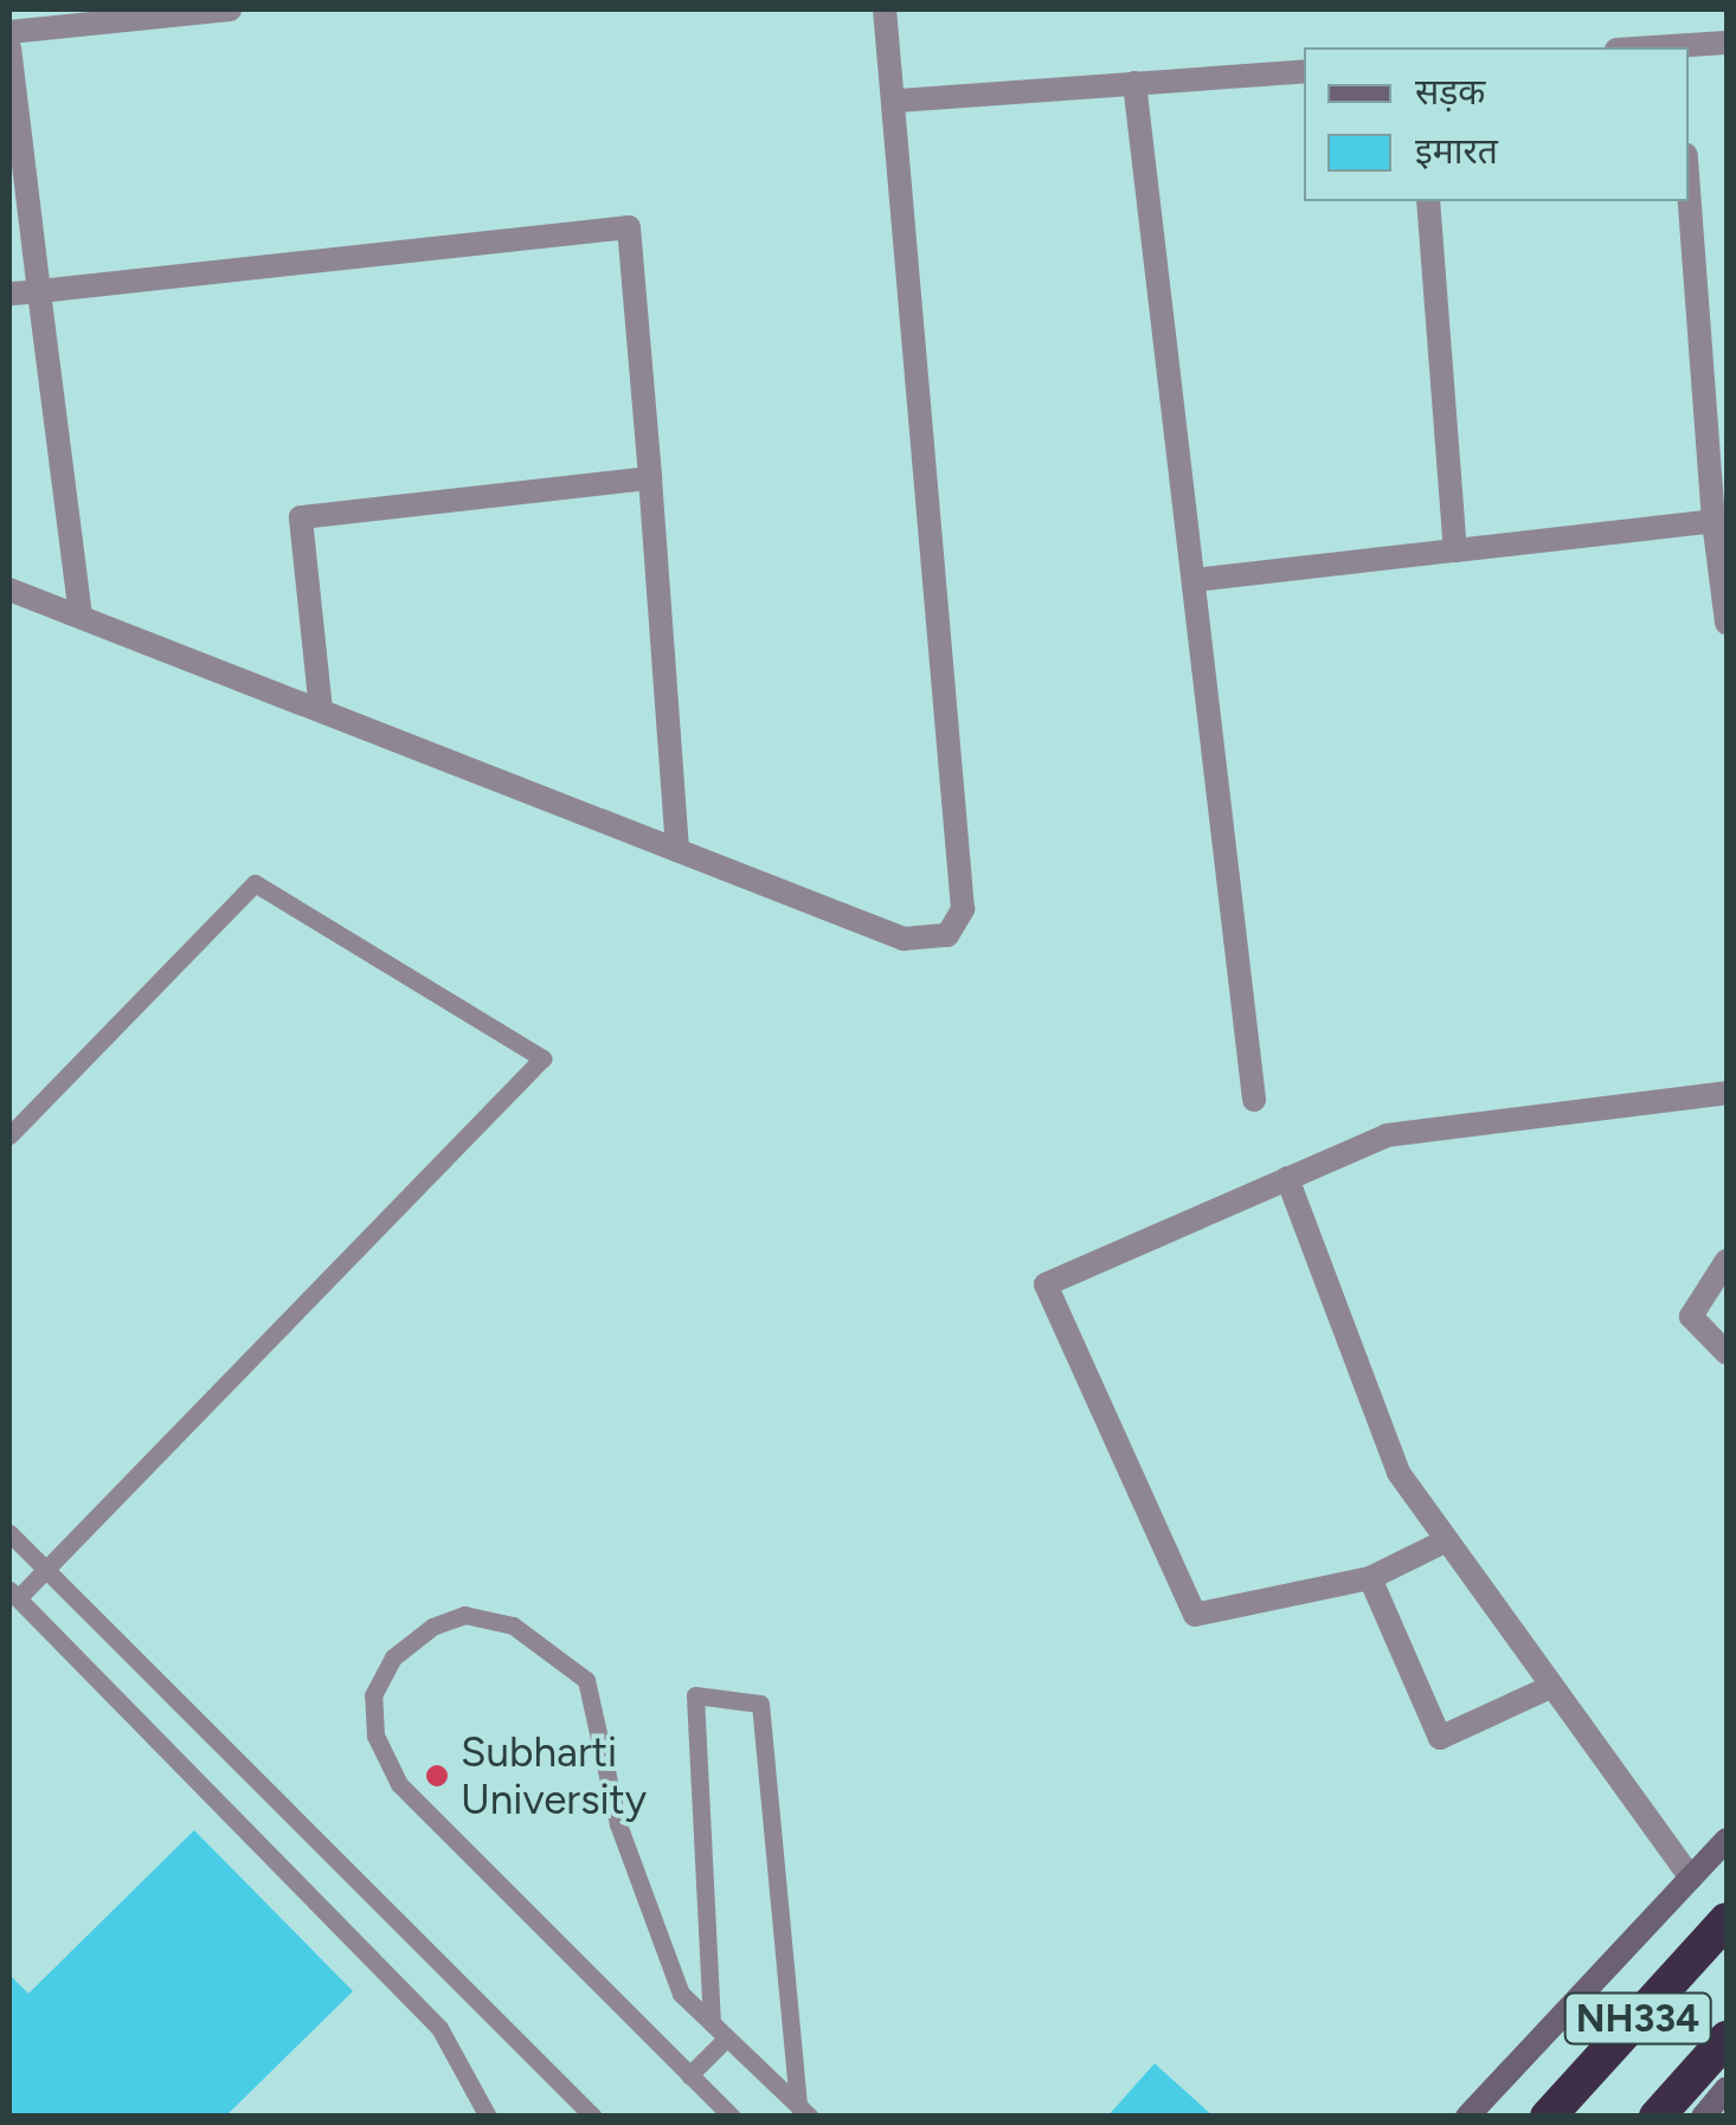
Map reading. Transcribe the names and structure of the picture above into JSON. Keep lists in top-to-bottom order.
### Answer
{
  "streets": {
    "highway": ["NH334"]
  },
  "places": ["Subharti University"],
  "legend": ["सड़क", "इमारत"]
}
